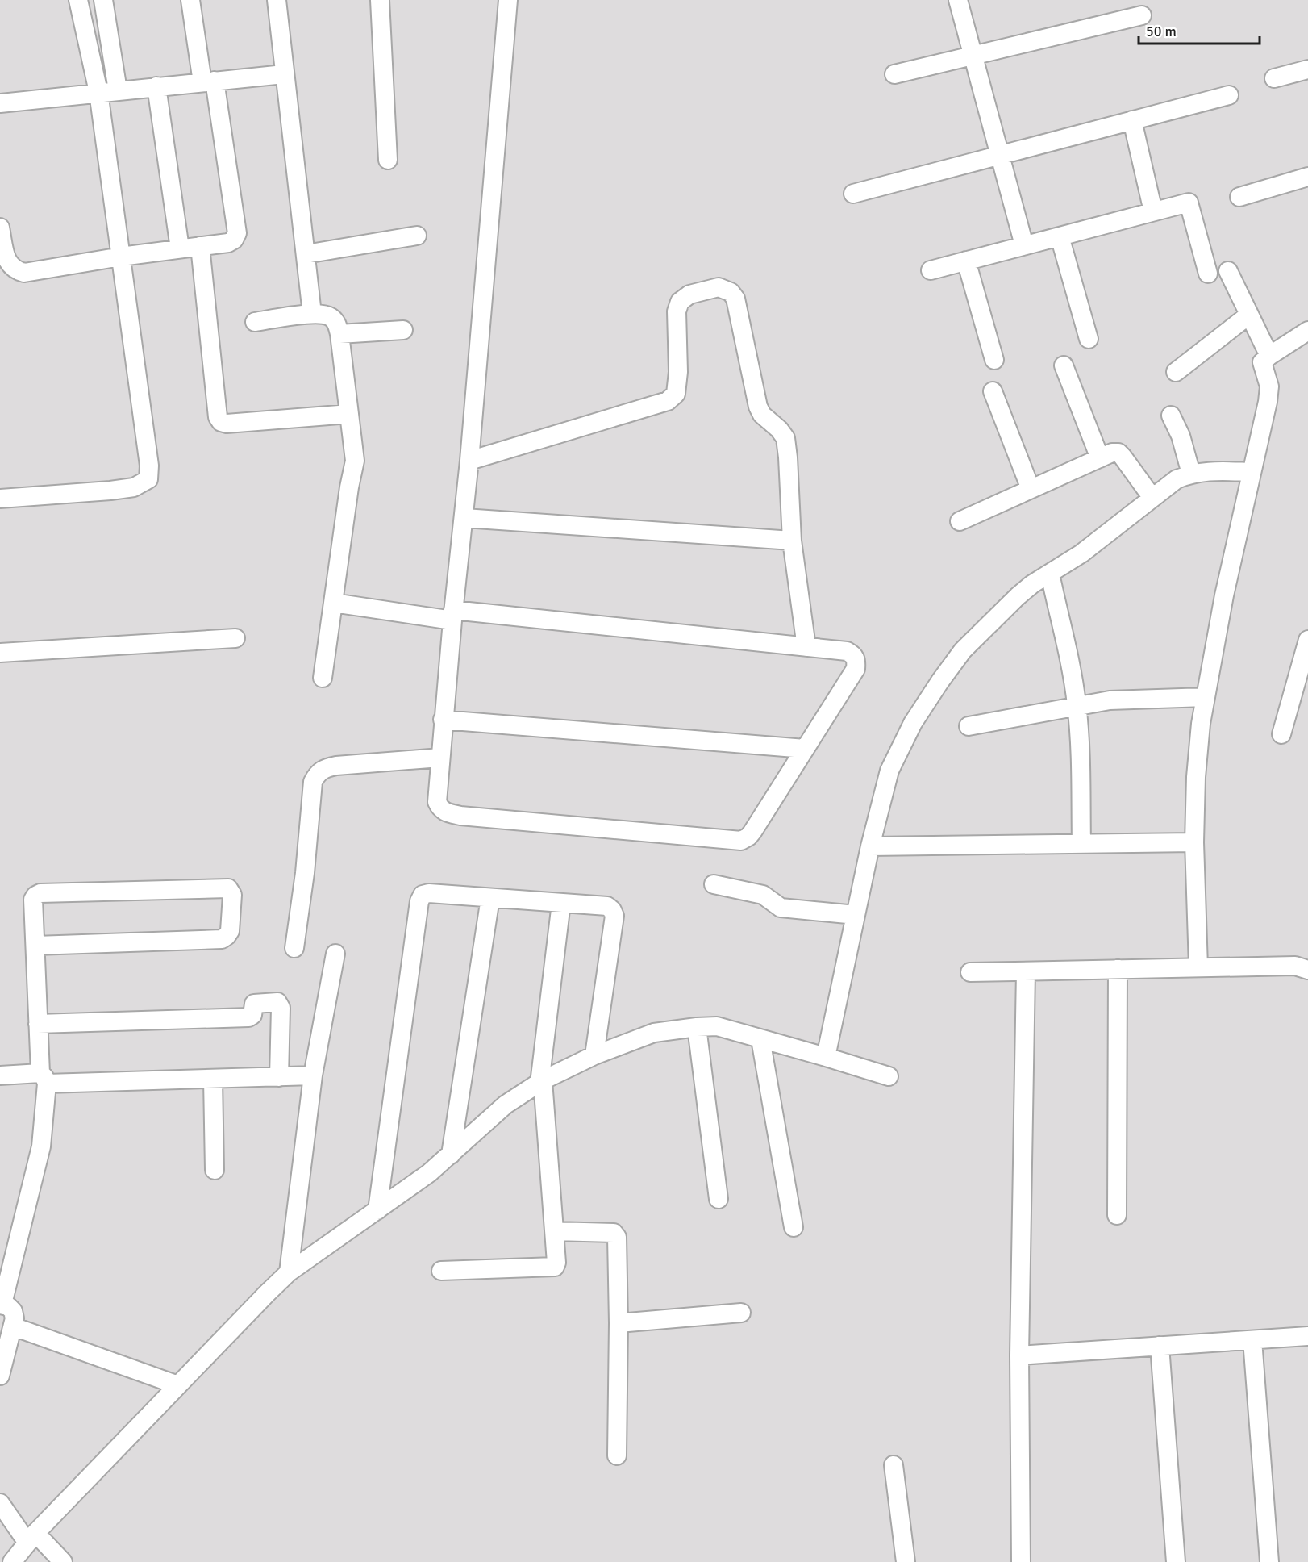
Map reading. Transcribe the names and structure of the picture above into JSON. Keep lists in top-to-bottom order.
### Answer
{
  "scale_bar": "50 m"
}
